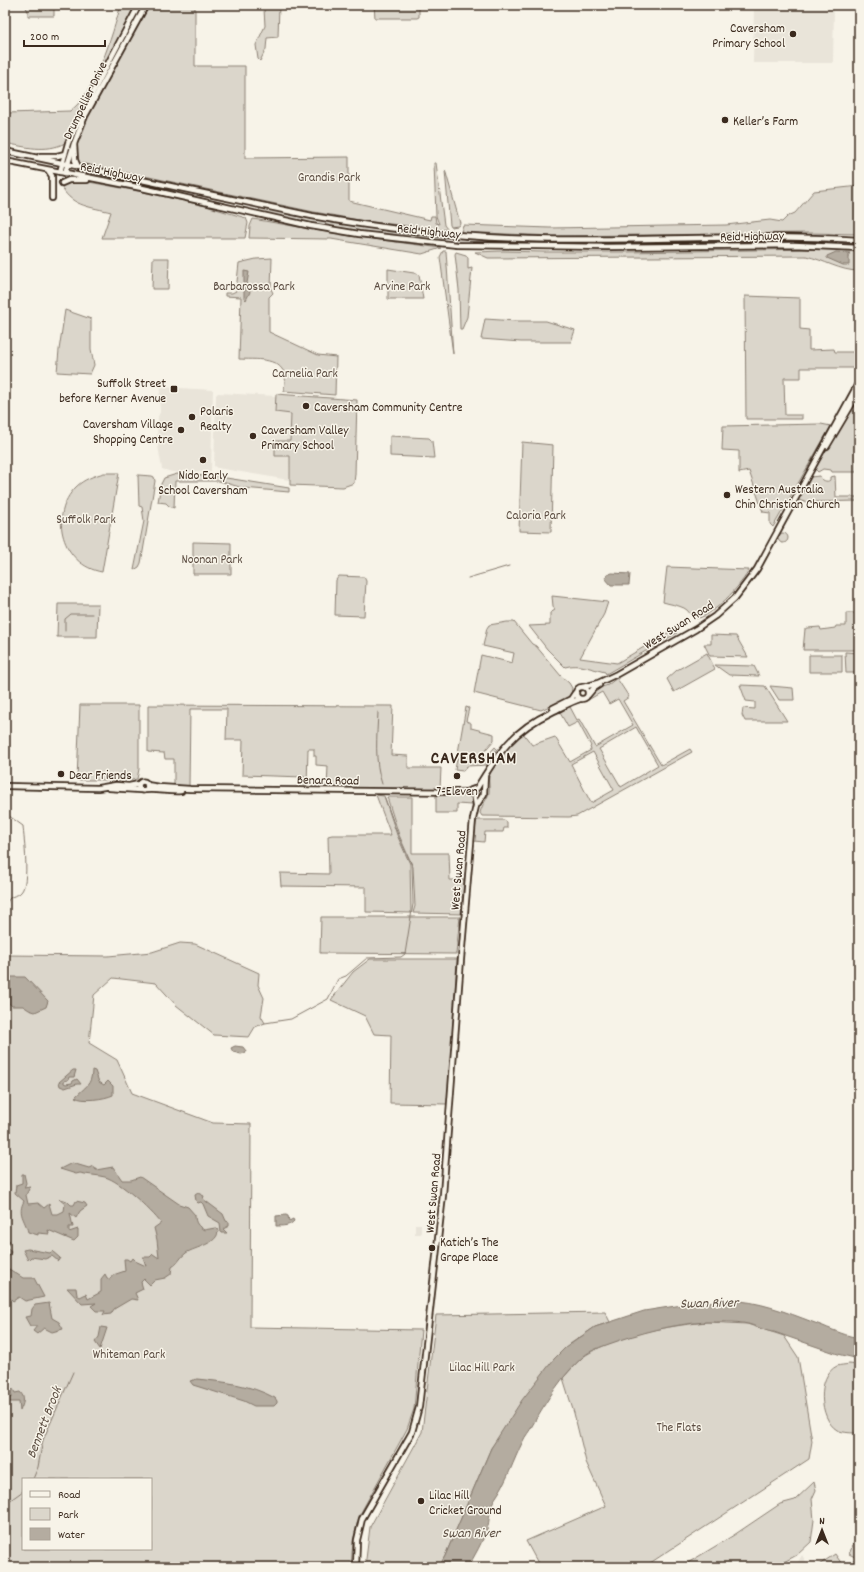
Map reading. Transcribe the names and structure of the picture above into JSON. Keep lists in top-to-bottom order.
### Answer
{
  "streets": {
    "main road": [
      "Drumpellier Drive",
      "Reid Highway",
      "West Swan Road",
      "Benara Road"
    ]
  },
  "crossings": [
    ["Drumpellier Drive", "Reid Highway"],
    ["West Swan Road", "Benara Road"]
  ],
  "districts": ["CAVERSHAM"],
  "water": ["Swan River", "Bennett Brook"],
  "parks": [
    "Grandis Park",
    "Barbarossa Park",
    "Arvine Park",
    "Carnelia Park",
    "Caloria Park",
    "Suffolk Park",
    "Noonan Park",
    "Whiteman Park",
    "Lilac Hill Park",
    "The Flats"
  ],
  "places": {
    "other": [
      "Caversham Primary School",
      "Keller’s Farm",
      "Caversham Community Centre",
      "Polaris Realty",
      "Caversham Village Shopping Centre",
      "Caversham Valley Primary School",
      "Nido Early School Caversham",
      "Western Australia Chin Christian Church",
      "Dear Friends",
      "7-Eleven",
      "Katich’s The Grape Place",
      "Lilac Hill Cricket Ground"
    ],
    "transit": ["Suffolk Street before Kerner Avenue"]
  },
  "legend": ["Road", "Park", "Water"],
  "scale_bar": "200 m",
  "north": "top"
}
